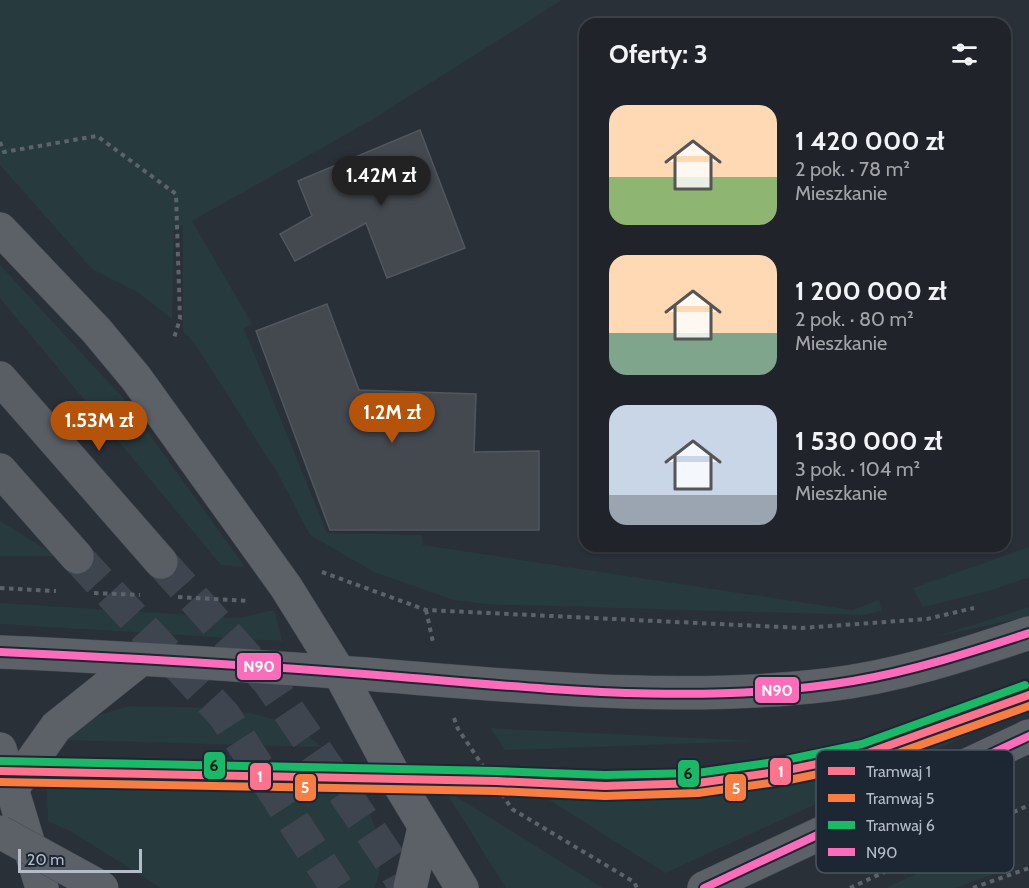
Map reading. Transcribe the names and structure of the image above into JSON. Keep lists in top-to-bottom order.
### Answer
{
  "lines": [
    "transit line N90",
    "tram line 6",
    "tram line 1",
    "tram line 5"
  ],
  "legend": [
    "Tramwaj 1",
    "Tramwaj 5",
    "Tramwaj 6",
    "N90"
  ],
  "scale_bar": "20 m",
  "page": {
    "heading": "Oferty: 3",
    "list": [
      {
        "name": "1 420 000 zł",
        "note": "2 pok. · 78 m² · Mieszkanie"
      },
      {
        "name": "1 200 000 zł",
        "note": "2 pok. · 80 m² · Mieszkanie"
      },
      {
        "name": "1 530 000 zł",
        "note": "3 pok. · 104 m² · Mieszkanie"
      }
    ],
    "price": ["1.42M zł", "1.2M zł", "1.53M zł"],
    "scale": "20 m"
  }
}
